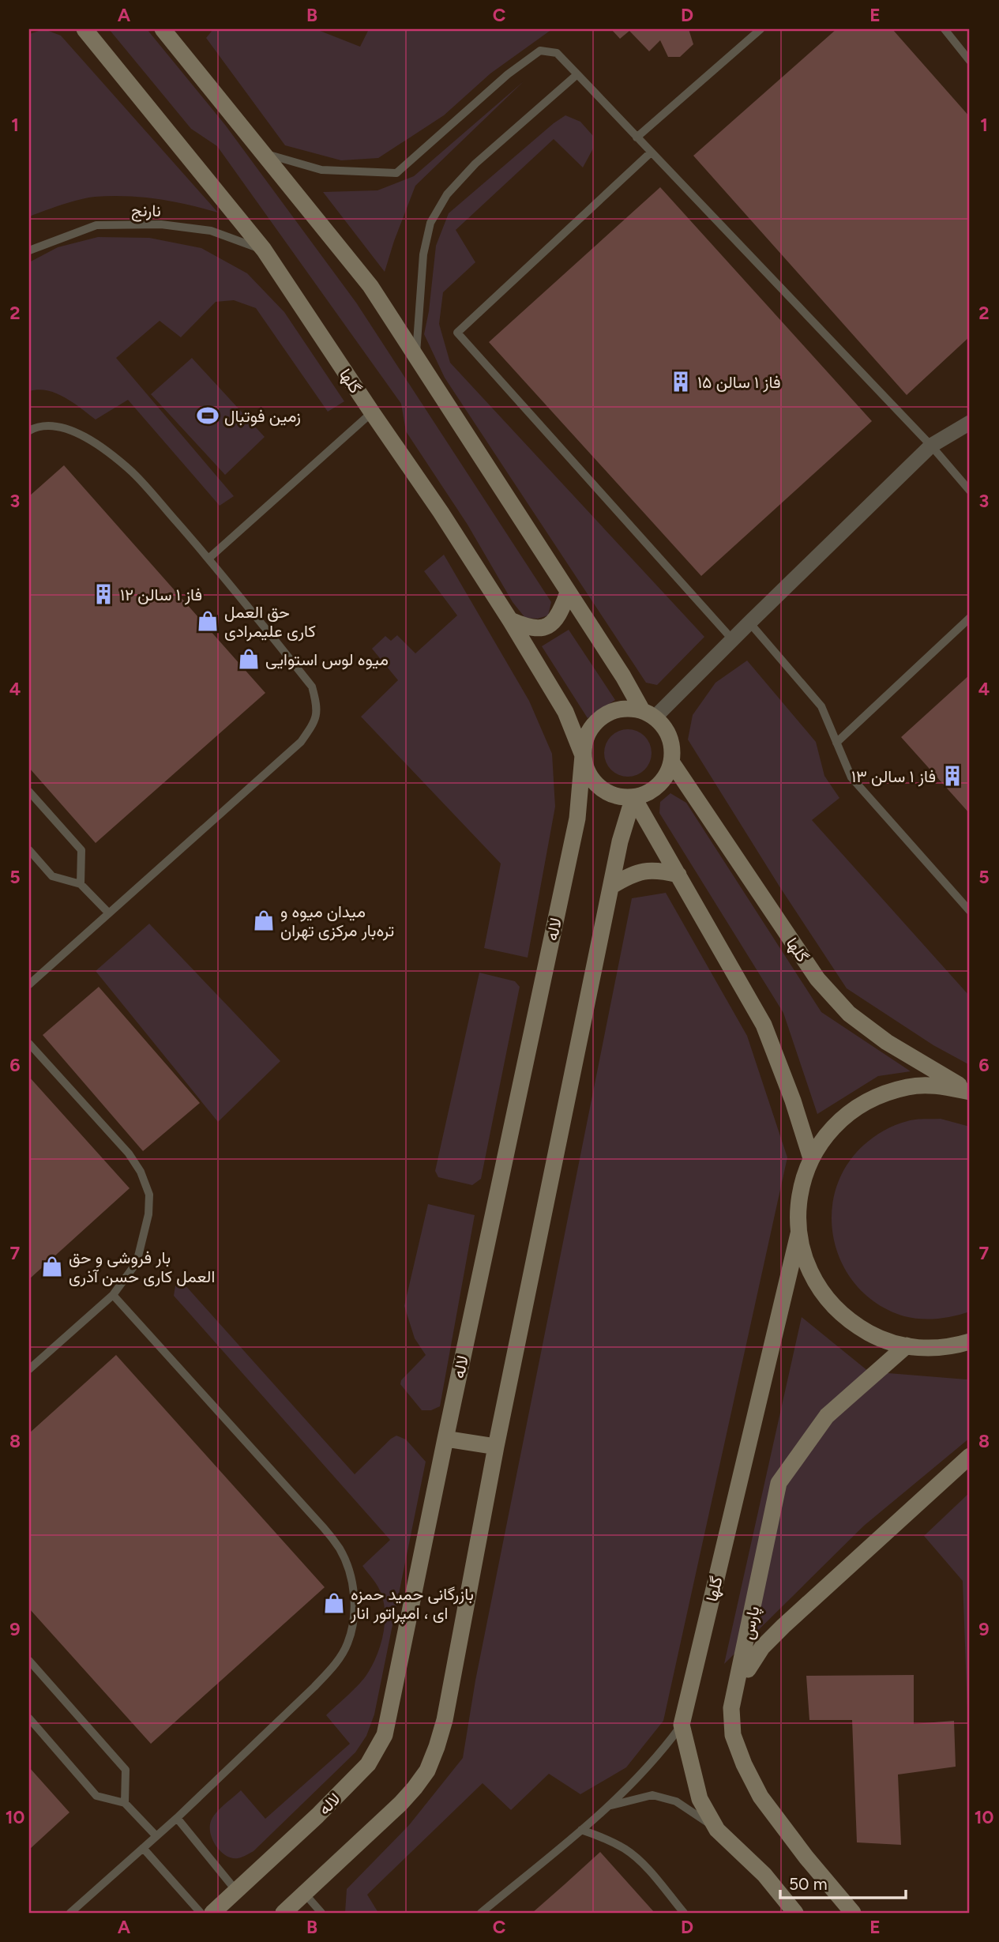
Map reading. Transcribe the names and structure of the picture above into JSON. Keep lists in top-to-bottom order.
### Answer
{
  "streets": {
    "street": ["گلها", "لاله", "پارس"],
    "lane": ["نارنج"]
  },
  "crossings": [
    ["نارنج", "گلها"],
    ["گلها", "لاله"]
  ],
  "places": {
    "building": ["فاز ۱ سالن ۱۵", "فاز ۱ سالن ۱۲", "فاز ۱ سالن ۱۳"],
    "sports": ["زمین فوتبال"],
    "shop": [
      "حق العمل کاری علیمرادی",
      "میوه لوس استوایی",
      "میدان میوه و تره‌بار مرکزی تهران",
      "بار فروشی و حق العمل کاری حسن آذری",
      "بازرگانی حمید حمزه ای ، امپراتور انار"
    ]
  },
  "scale_bar": "50 m",
  "grid": {
    "columns": [
      "A",
      "B",
      "C",
      "D",
      "E"
    ],
    "rows": [
      "1",
      "2",
      "3",
      "4",
      "5",
      "6",
      "7",
      "8",
      "9",
      "10"
    ]
  }
}
